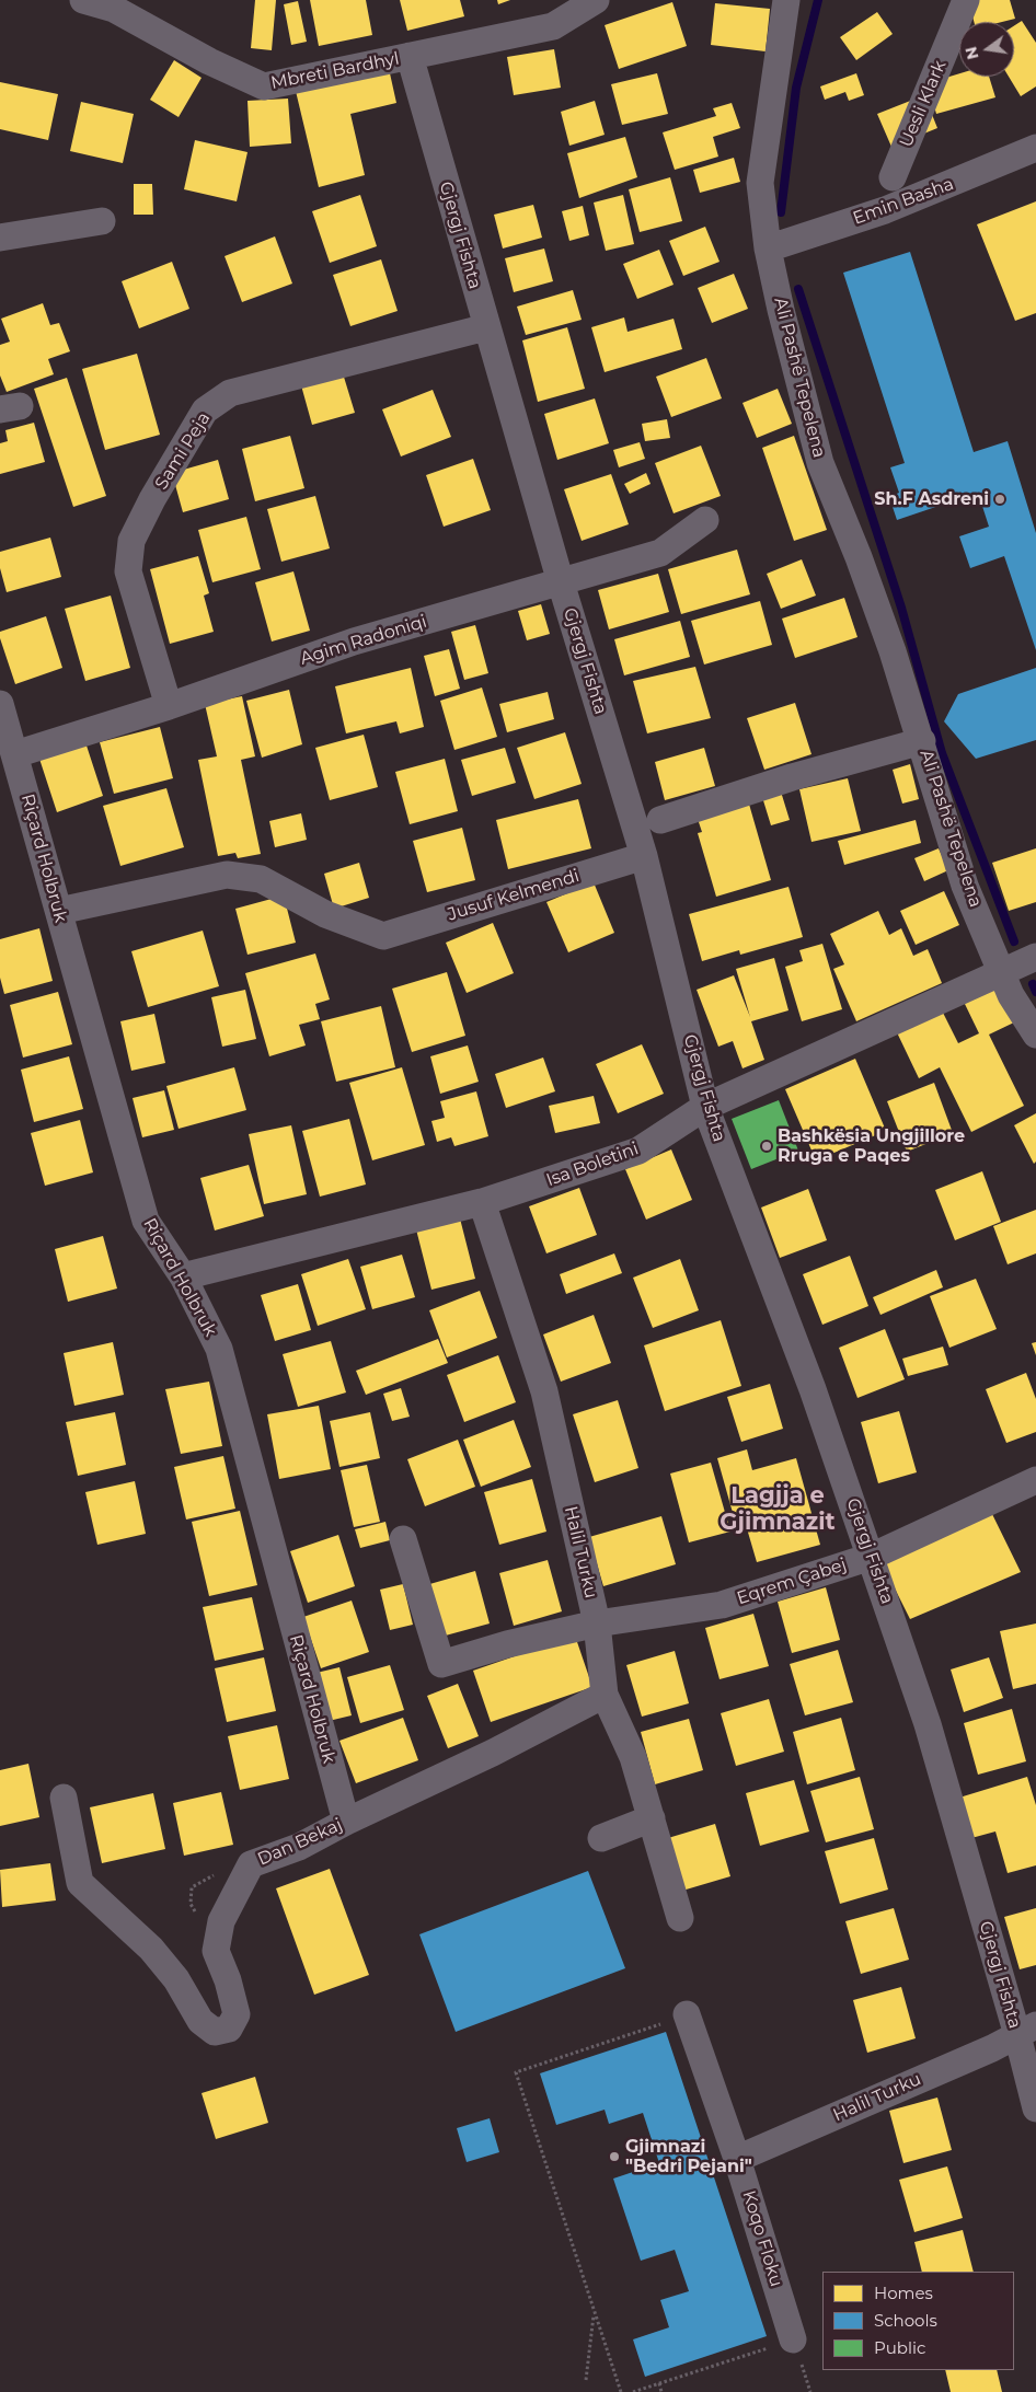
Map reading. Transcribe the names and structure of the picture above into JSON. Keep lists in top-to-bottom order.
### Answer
{
  "streets": {
    "street": [
      "Mbreti Bardhyl",
      "Uesli Klark",
      "Emin Basha",
      "Gjergj Fishta",
      "Ali Pashë Tepelena",
      "Sami Peja",
      "Agim Radoniqi",
      "Riçard Holbruk",
      "Jusuf Kelmendi",
      "Isa Boletini",
      "Halil Turku",
      "Eqrem Çabej",
      "Dan Bekaj",
      "Koqo Floku"
    ]
  },
  "crossings": [
    ["Mbreti Bardhyl", "Gjergj Fishta"],
    ["Emin Basha", "Ali Pashë Tepelena"],
    ["Gjergj Fishta", "Sami Peja"],
    ["Gjergj Fishta", "Agim Radoniqi"],
    ["Gjergj Fishta", "Jusuf Kelmendi"],
    ["Gjergj Fishta", "Isa Boletini"],
    ["Gjergj Fishta", "Halil Turku"],
    ["Gjergj Fishta", "Eqrem Çabej"],
    ["Ali Pashë Tepelena", "Isa Boletini"],
    ["Sami Peja", "Agim Radoniqi"],
    ["Agim Radoniqi", "Riçard Holbruk"],
    ["Riçard Holbruk", "Jusuf Kelmendi"],
    ["Riçard Holbruk", "Isa Boletini"],
    ["Riçard Holbruk", "Dan Bekaj"],
    ["Isa Boletini", "Halil Turku"],
    ["Halil Turku", "Eqrem Çabej"],
    ["Halil Turku", "Koqo Floku"]
  ],
  "districts": ["Lagjja e Gjimnazit"],
  "places": ["Sh.F Asdreni", "Bashkësia Ungjillore Rruga e Paqes", "Gjimnazi \"Bedri Pejani\""],
  "legend": ["Homes", "Schools", "Public"],
  "north": "left"
}
